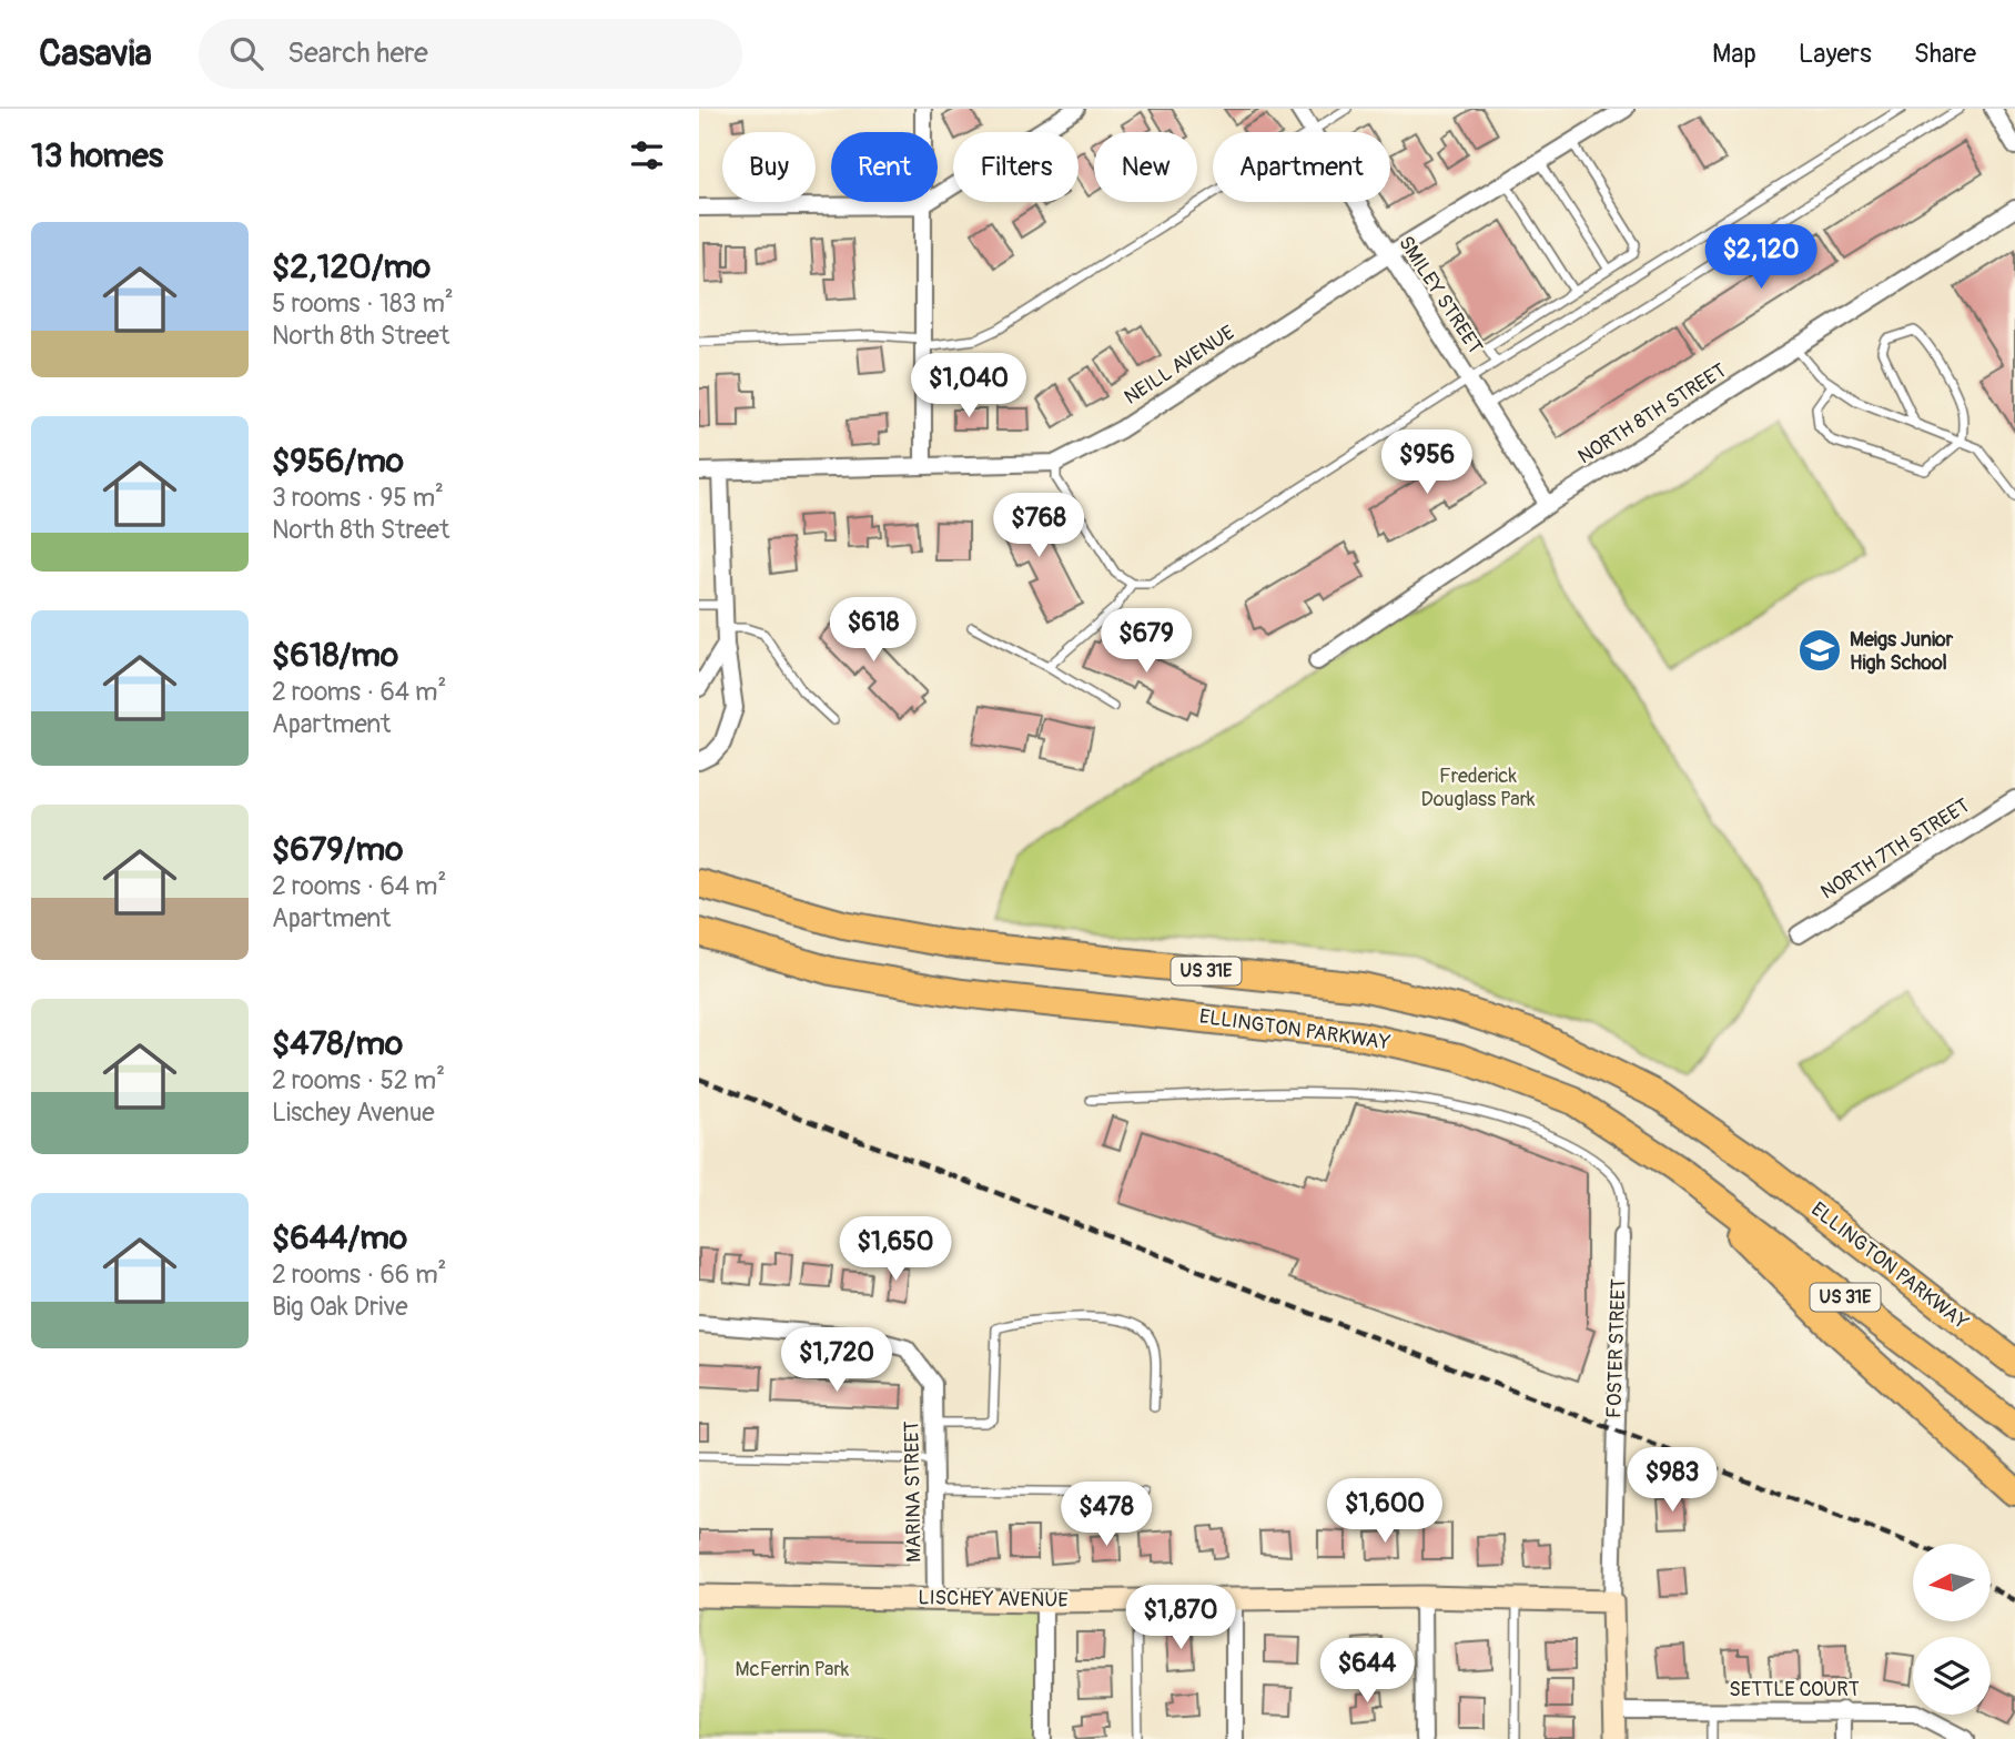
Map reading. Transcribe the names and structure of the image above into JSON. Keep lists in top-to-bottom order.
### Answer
{
  "streets": {
    "highway": ["US 31E", "ELLINGTON PARKWAY"],
    "street": [
      "SMILEY STREET",
      "NEILL AVENUE",
      "NORTH 8TH STREET",
      "NORTH 7TH STREET",
      "FOSTER STREET",
      "MARINA STREET",
      "LISCHEY AVENUE",
      "SETTLE COURT"
    ]
  },
  "crossings": [
    ["SMILEY STREET", "NEILL AVENUE"],
    ["SMILEY STREET", "NORTH 8TH STREET"],
    ["FOSTER STREET", "LISCHEY AVENUE"],
    ["FOSTER STREET", "SETTLE COURT"],
    ["MARINA STREET", "LISCHEY AVENUE"]
  ],
  "parks": ["Frederick Douglass Park", "McFerrin Park"],
  "places": {
    "school or university": ["Meigs Junior High School"]
  },
  "north": "left",
  "page": {
    "header": "Casavia",
    "search": "Search here",
    "nav": ["Map", "Layers", "Share"],
    "heading": "13 homes",
    "chip": [
      "Buy",
      "Rent",
      "Filters",
      "New",
      "Apartment"
    ],
    "list": [
      {
        "name": "$2,120/mo",
        "note": "5 rooms · 183 m² · North 8th Street"
      },
      {
        "name": "$956/mo",
        "note": "3 rooms · 95 m² · North 8th Street"
      },
      {
        "name": "$618/mo",
        "note": "2 rooms · 64 m² · Apartment"
      },
      {
        "name": "$679/mo",
        "note": "2 rooms · 64 m² · Apartment"
      },
      {
        "name": "$478/mo",
        "note": "2 rooms · 52 m² · Lischey Avenue"
      },
      {
        "name": "$644/mo",
        "note": "2 rooms · 66 m² · Big Oak Drive"
      }
    ],
    "price": [
      "$2,120",
      "$1,040",
      "$956",
      "$768",
      "$618",
      "$679",
      "$1,650",
      "$1,720",
      "$983",
      "$1,600",
      "$478",
      "$1,870",
      "$644"
    ]
  }
}
